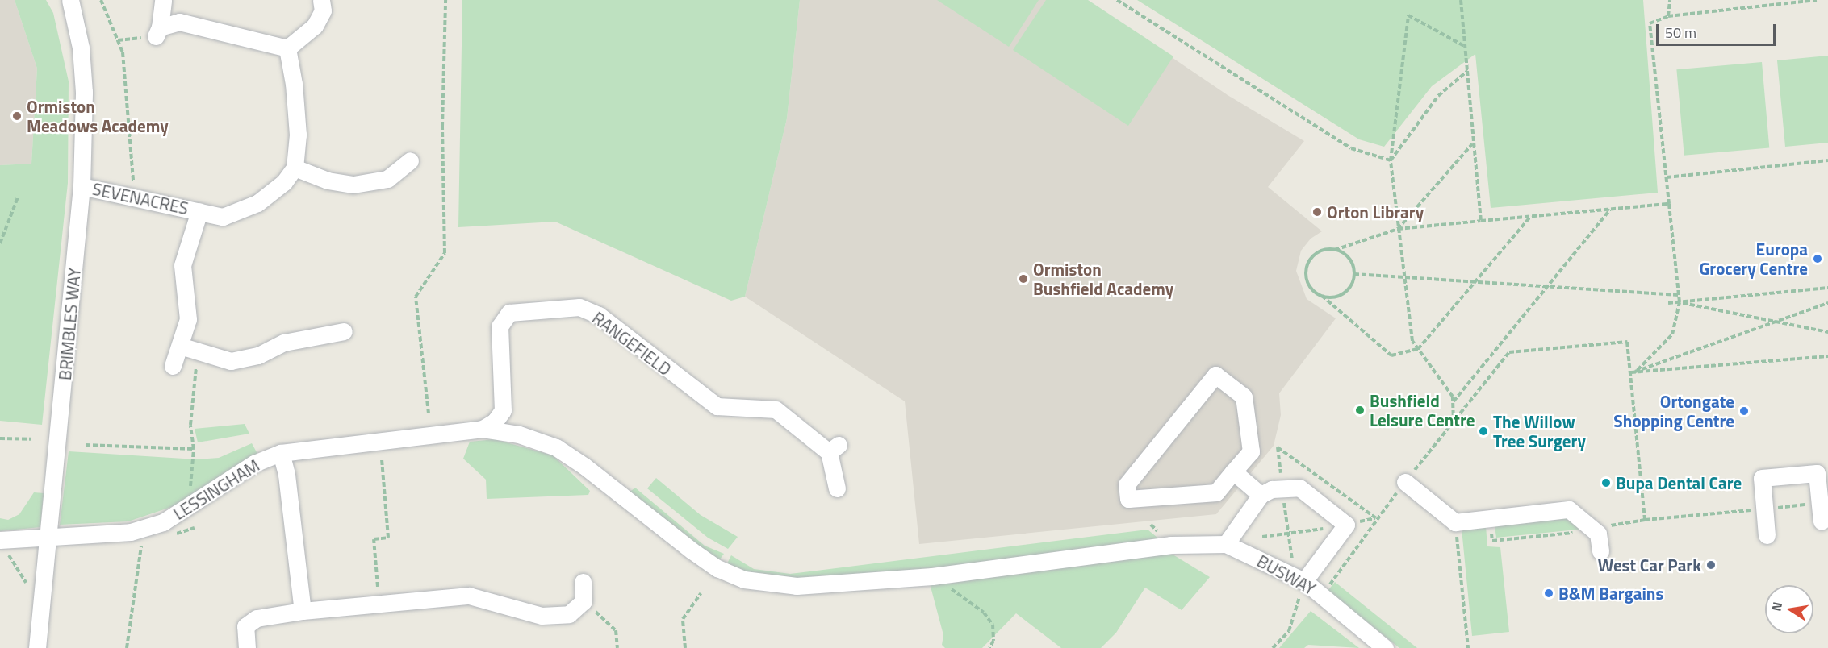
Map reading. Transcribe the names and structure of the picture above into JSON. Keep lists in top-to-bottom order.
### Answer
{
  "streets": {
    "street": [
      "SEVENACRES",
      "BRIMBLES WAY",
      "RANGEFIELD",
      "LESSINGHAM",
      "BUSWAY"
    ]
  },
  "crossings": [
    ["SEVENACRES", "BRIMBLES WAY"],
    ["BRIMBLES WAY", "LESSINGHAM"],
    ["RANGEFIELD", "BUSWAY"]
  ],
  "places": [
    "Ormiston Meadows Academy",
    "Orton Library",
    "Europa Grocery Centre",
    "Ormiston Bushfield Academy",
    "Bushfield Leisure Centre",
    "Ortongate Shopping Centre",
    "The Willow Tree Surgery",
    "Bupa Dental Care",
    "West Car Park",
    "B&M Bargains"
  ],
  "scale_bar": "50 m",
  "north": "left"
}
